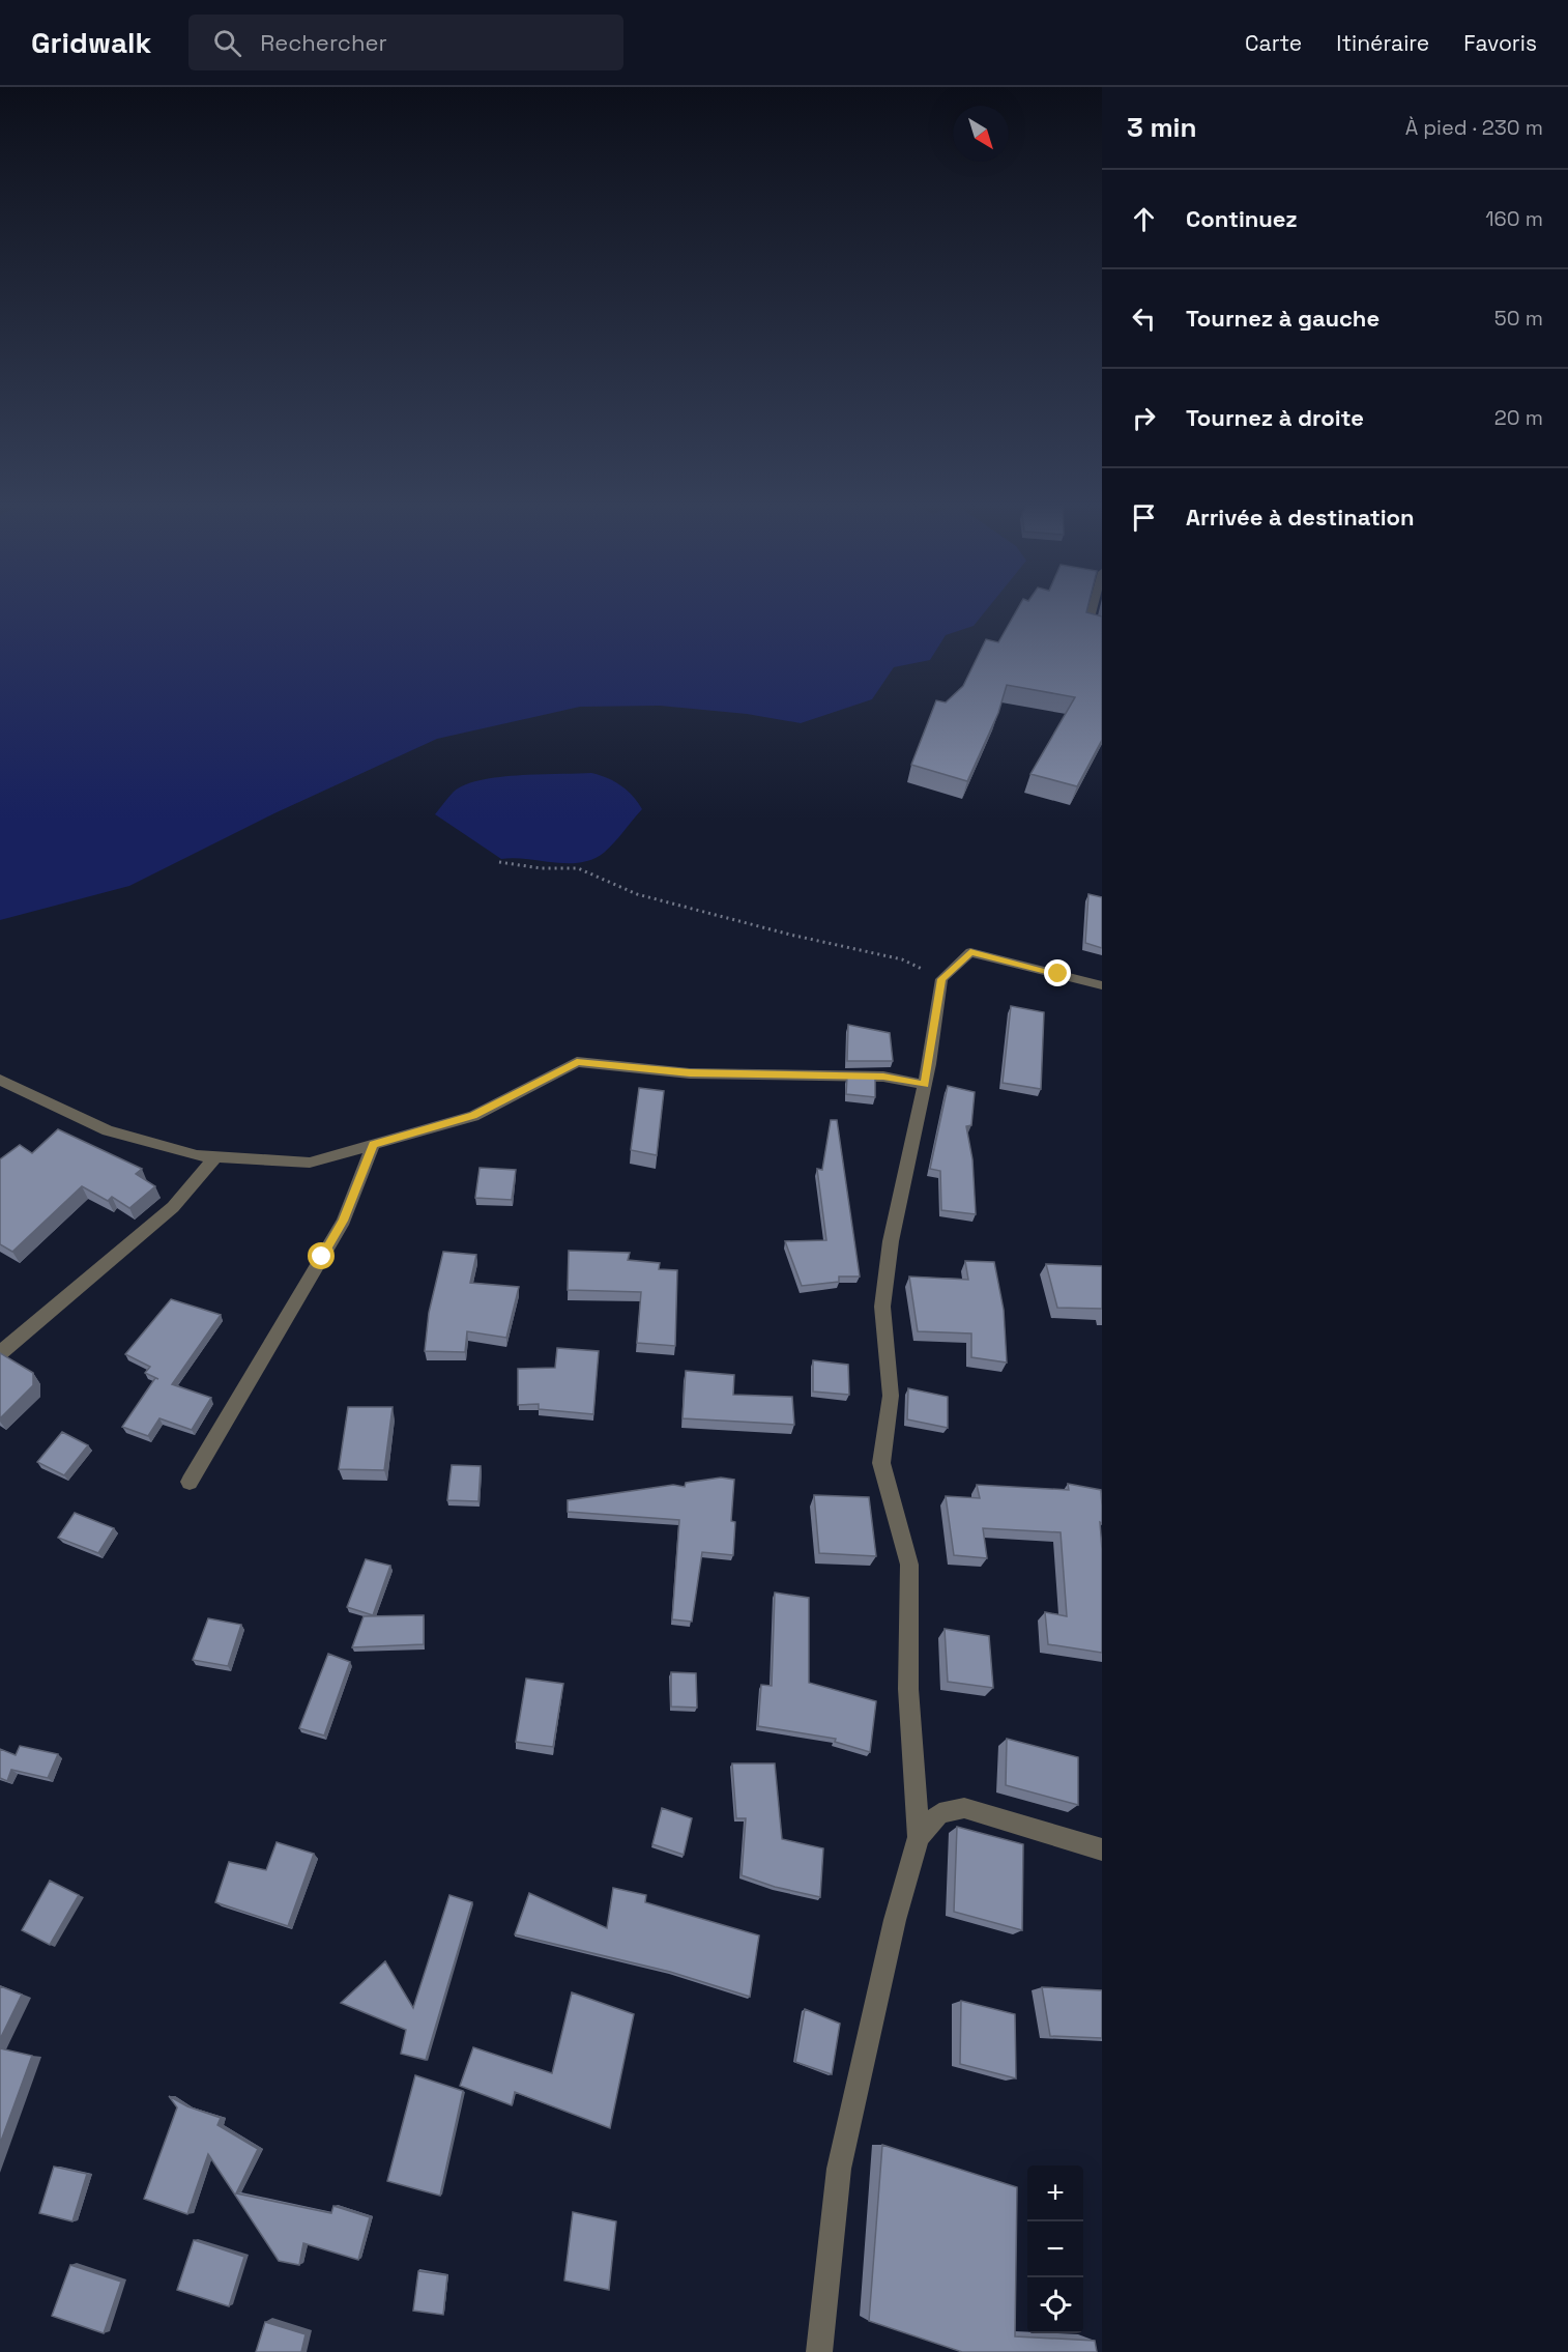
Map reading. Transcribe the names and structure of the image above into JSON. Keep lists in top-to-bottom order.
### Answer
{
  "north": "bottom right",
  "page": {
    "header": "Gridwalk",
    "search": "Rechercher",
    "nav": ["Carte", "Itinéraire", "Favoris"],
    "heading": ["3 min", "À pied · 230 m"],
    "list": [
      ["Continuez", "160 m"],
      ["Tournez à gauche", "50 m"],
      ["Tournez à droite", "20 m"],
      "Arrivée à destination"
    ],
    "map_buttons": ["+", "−"]
  }
}
